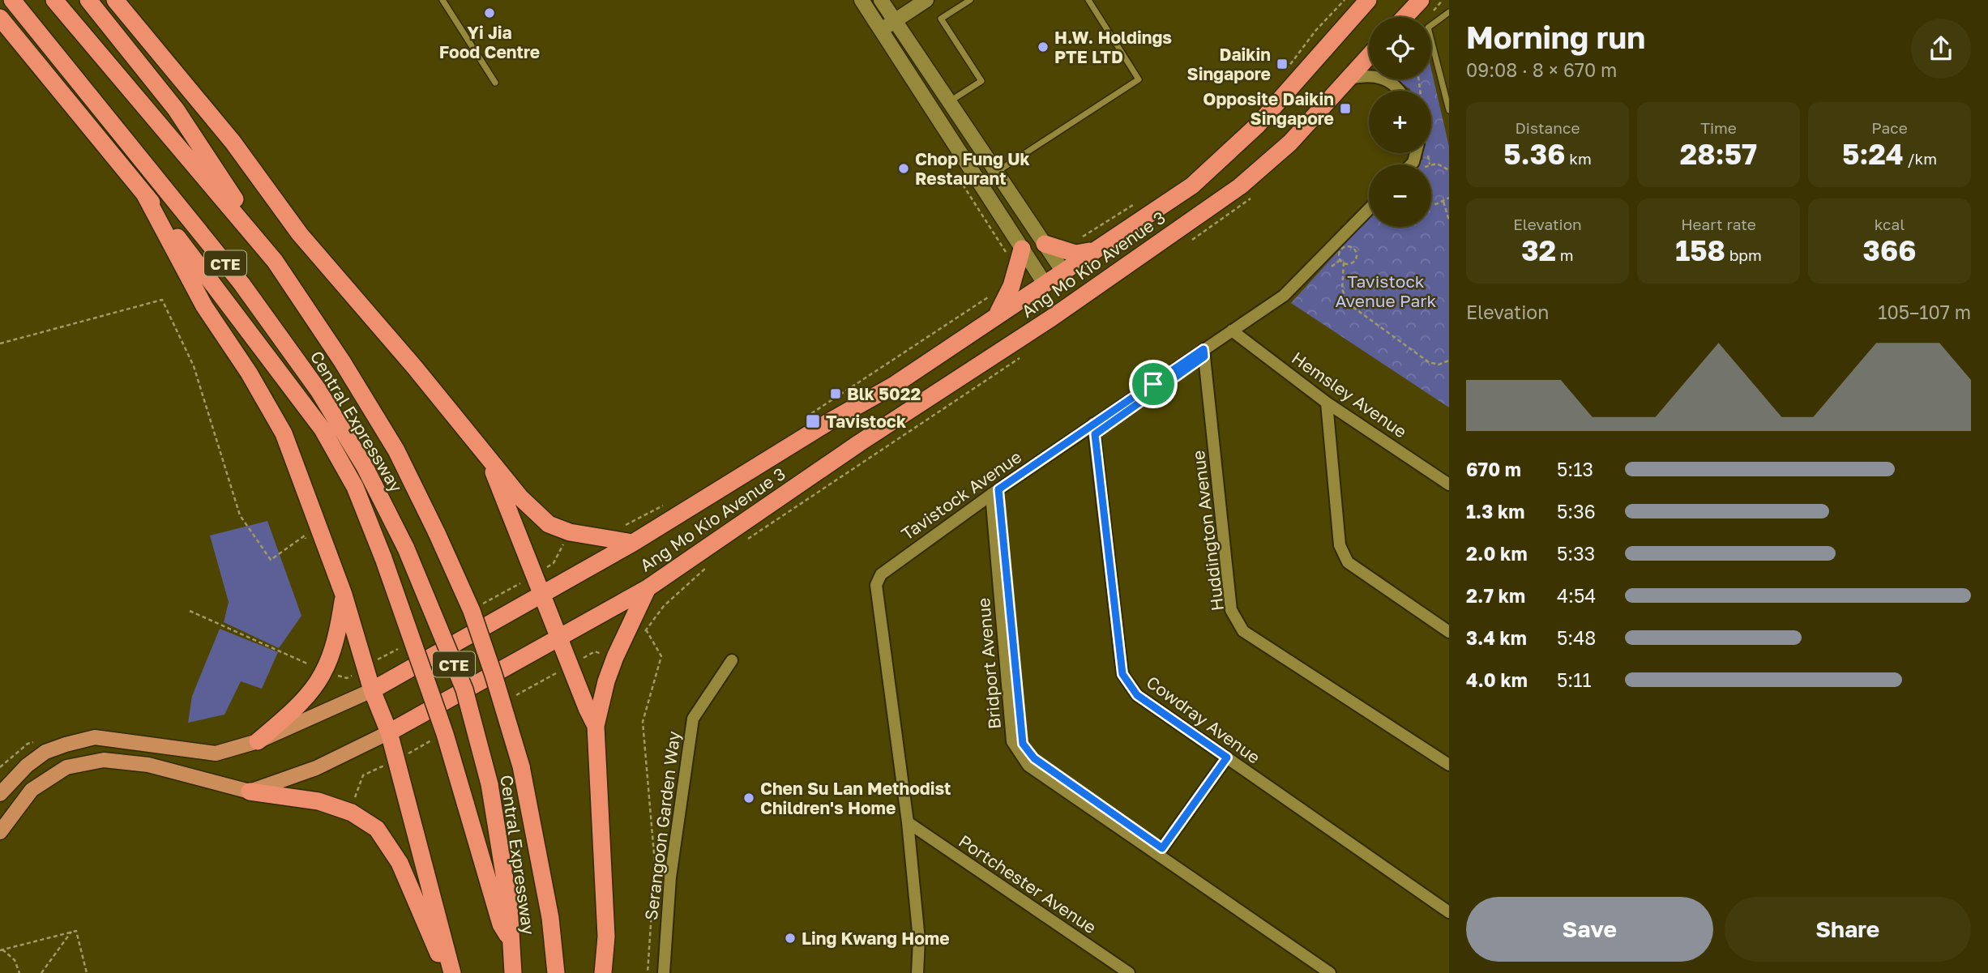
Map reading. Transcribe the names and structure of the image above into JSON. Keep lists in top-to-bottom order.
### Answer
{
  "streets": {
    "highway": ["CTE", "Ang Mo Kio Avenue 3", "Central Expressway"],
    "street": [
      "Hemsley Avenue",
      "Tavistock Avenue",
      "Huddington Avenue",
      "Bridport Avenue",
      "Cowdray Avenue",
      "Serangoon Garden Way",
      "Portchester Avenue"
    ]
  },
  "crossings": [
    ["Hemsley Avenue", "Tavistock Avenue"],
    ["Tavistock Avenue", "Huddington Avenue"],
    ["Tavistock Avenue", "Bridport Avenue"],
    ["Tavistock Avenue", "Cowdray Avenue"],
    ["Tavistock Avenue", "Portchester Avenue"]
  ],
  "parks": ["Tavistock Avenue Park"],
  "places": {
    "other": [
      "Yi Jia Food Centre",
      "H.W. Holdings PTE LTD",
      "Chop Fung Uk Restaurant",
      "Chen Su Lan Methodist Children's Home",
      "Ling Kwang Home"
    ],
    "transit": [
      "Daikin Singapore",
      "Opposite Daikin Singapore",
      "Blk 5022",
      "Tavistock"
    ]
  },
  "page": {
    "heading": ["Morning run", "09:08 · 8 × 670 m"],
    "map_buttons": ["+", "−"],
    "stats": [
      ["Distance", "5.36 km"],
      ["Time", "28:57"],
      ["Pace", "5:24 /km"],
      ["Elevation", "32 m"],
      ["Heart rate", "158 bpm"],
      ["kcal", "366"]
    ],
    "chart": ["Elevation", "105–107 m"],
    "list": [
      {
        "name": "670 m",
        "note": "5:13"
      },
      {
        "name": "1.3 km",
        "note": "5:36"
      },
      {
        "name": "2.0 km",
        "note": "5:33"
      },
      {
        "name": "2.7 km",
        "note": "4:54"
      },
      {
        "name": "3.4 km",
        "note": "5:48"
      },
      {
        "name": "4.0 km",
        "note": "5:11"
      }
    ],
    "buttons": ["Save", "Share"]
  }
}
